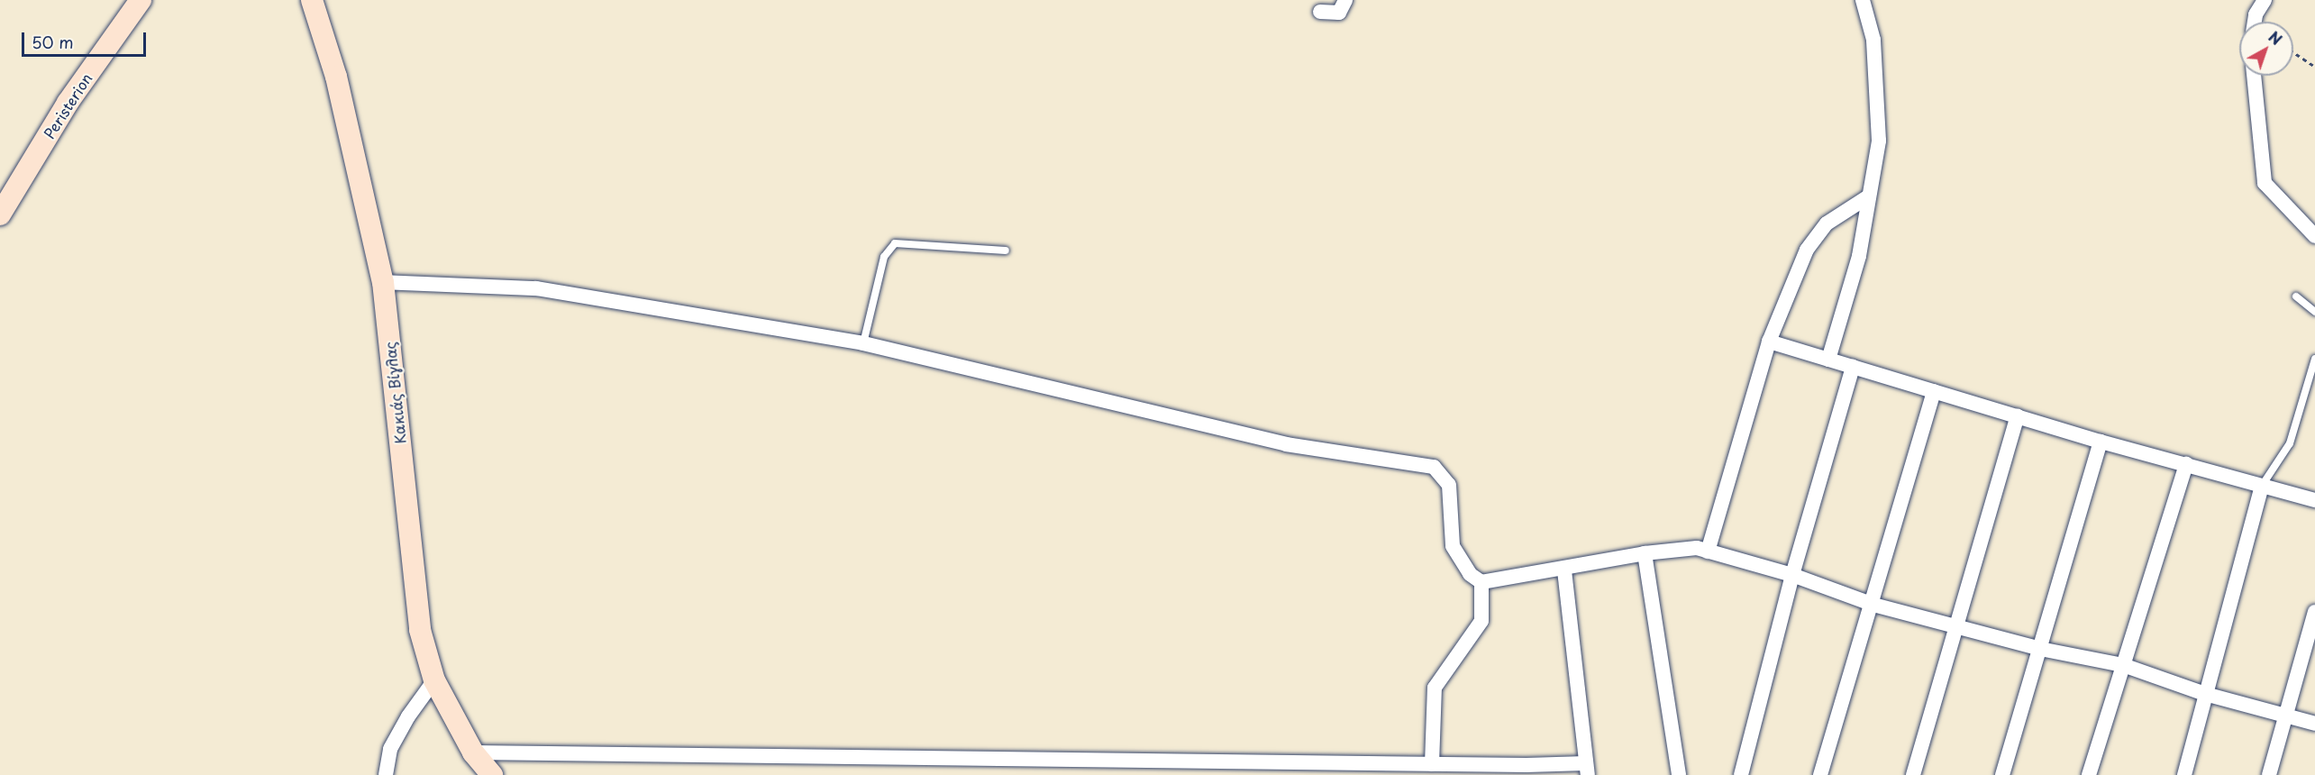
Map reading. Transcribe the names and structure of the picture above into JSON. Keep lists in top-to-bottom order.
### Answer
{
  "streets": {
    "street": ["Peristerion", "Κακιάς Βίγλας"]
  },
  "scale_bar": "50 m",
  "north": "top right"
}
